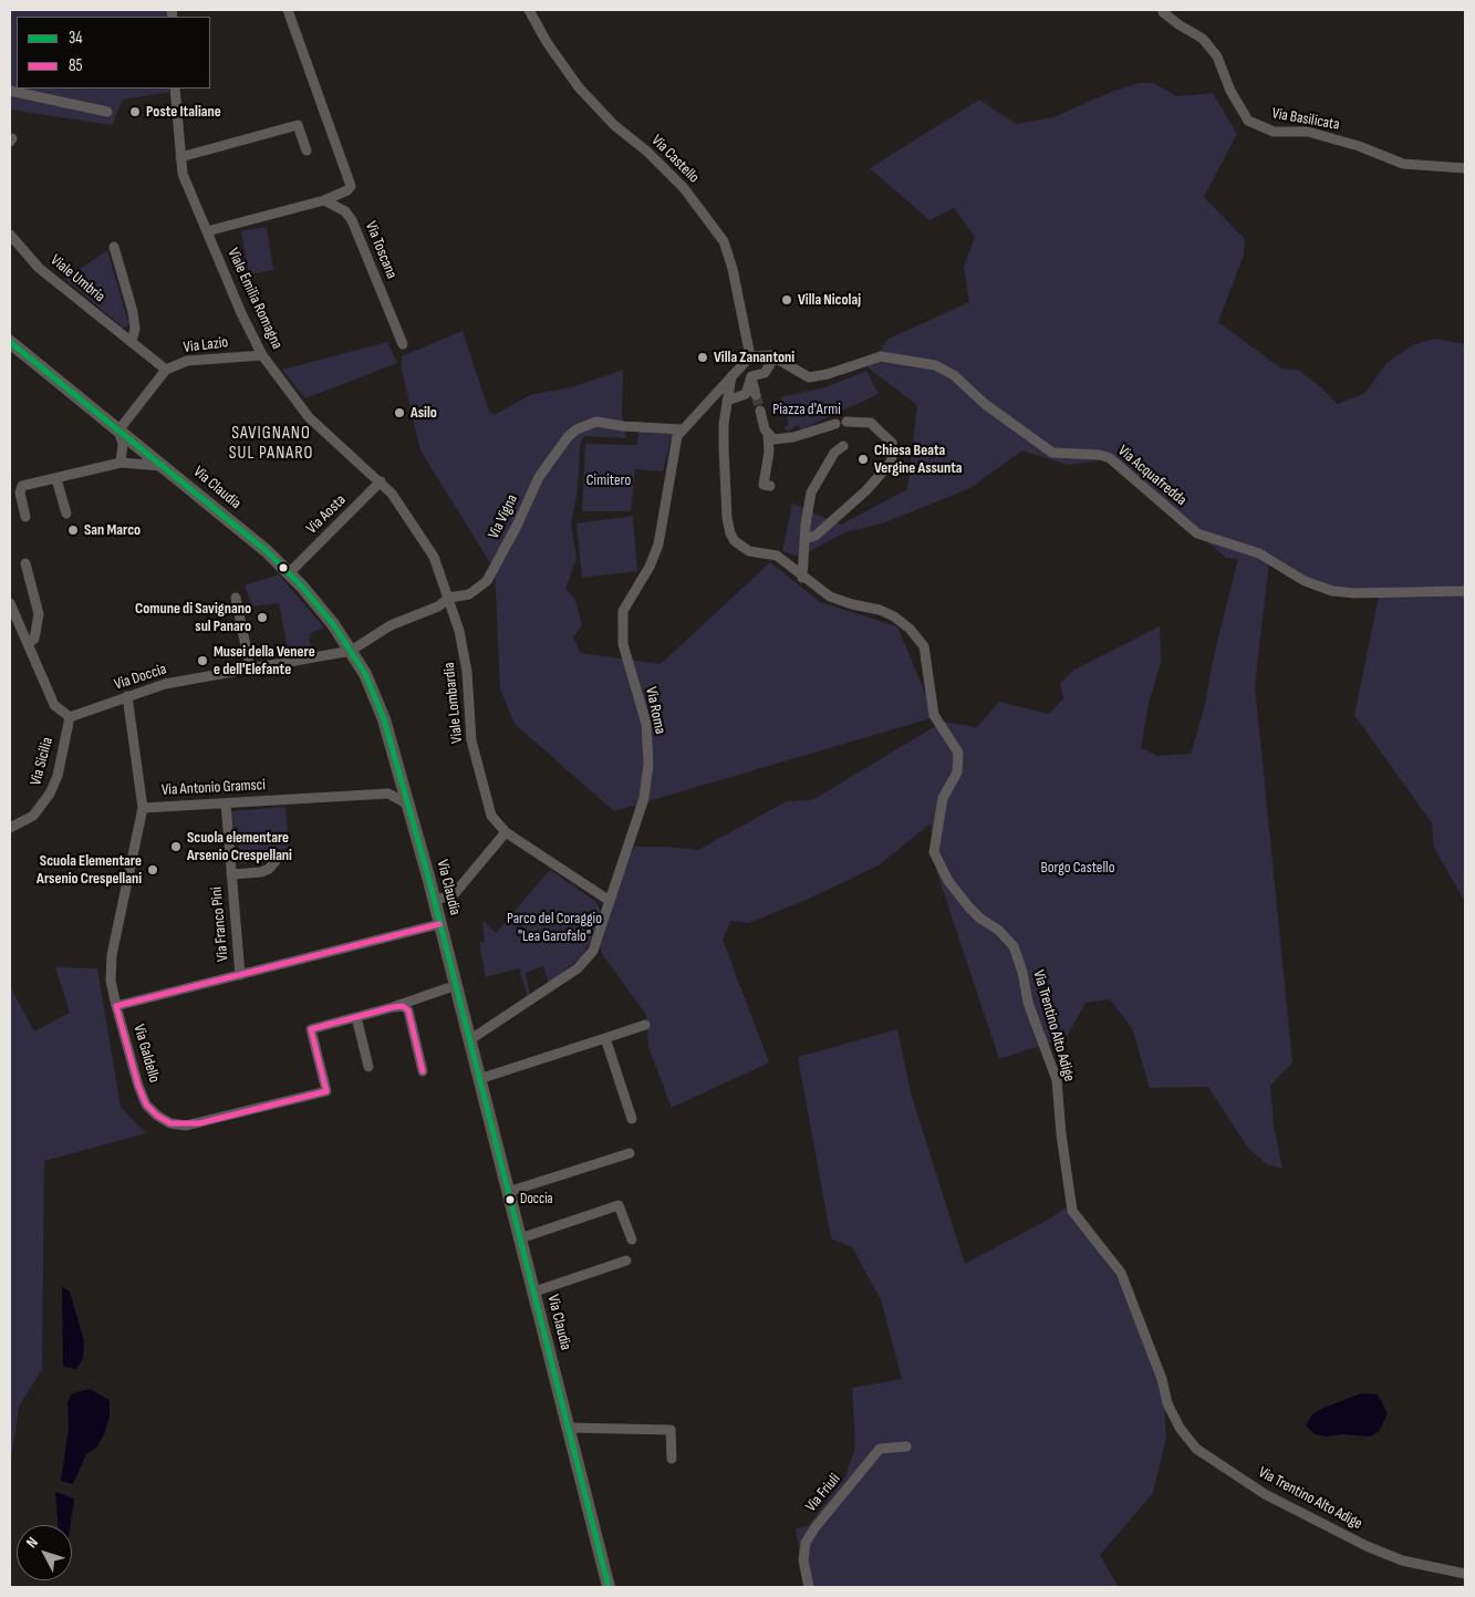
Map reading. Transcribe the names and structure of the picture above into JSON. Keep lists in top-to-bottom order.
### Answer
{
  "streets": {
    "main road": ["Via Claudia"],
    "street": [
      "Via Basilicata",
      "Via Castello",
      "Via Toscana",
      "Viale Umbria",
      "Viale Emilia Romagna",
      "Via Lazio",
      "Via Acquafredda",
      "Via Aosta",
      "Via Vigna",
      "Via Doccia",
      "Viale Lombardia",
      "Via Roma",
      "Via Sicilia",
      "Via Antonio Gramsci",
      "Via Franco Pini",
      "Via Trentino Alto Adige",
      "Via Galdello",
      "Via Friuli"
    ]
  },
  "crossings": [
    ["Via Castello", "Via Roma"],
    ["Viale Umbria", "Via Lazio"],
    ["Viale Emilia Romagna", "Via Lazio"],
    ["Viale Emilia Romagna", "Via Aosta"],
    ["Viale Emilia Romagna", "Via Vigna"],
    ["Viale Emilia Romagna", "Viale Lombardia"],
    ["Via Lazio", "Via Claudia"],
    ["Via Claudia", "Via Vigna"],
    ["Via Claudia", "Via Doccia"],
    ["Via Claudia", "Via Roma"],
    ["Via Vigna", "Via Doccia"],
    ["Via Vigna", "Viale Lombardia"],
    ["Via Vigna", "Via Roma"],
    ["Via Doccia", "Via Sicilia"],
    ["Via Roma", "Via Trentino Alto Adige"],
    ["Via Antonio Gramsci", "Via Franco Pini"],
    ["Via Antonio Gramsci", "Via Galdello"]
  ],
  "districts": ["SAVIGNANO SUL PANARO"],
  "parks": [
    "Piazza d'Armi",
    "Cimitero",
    "Borgo Castello",
    "Parco del Coraggio \"Lea Garofalo\""
  ],
  "places": [
    "Poste Italiane",
    "Villa Nicolaj",
    "Villa Zanantoni",
    "Asilo",
    "Chiesa Beata Vergine Assunta",
    "San Marco",
    "Comune di Savignano sul Panaro",
    "Musei della Venere e dell'Elefante",
    "Scuola elementare Arsenio Crespellani",
    "Scuola Elementare Arsenio Crespellani",
    "Doccia"
  ],
  "lines": ["transit line 34", "transit line 85"],
  "legend": ["34", "85"],
  "north": "top left"
}
